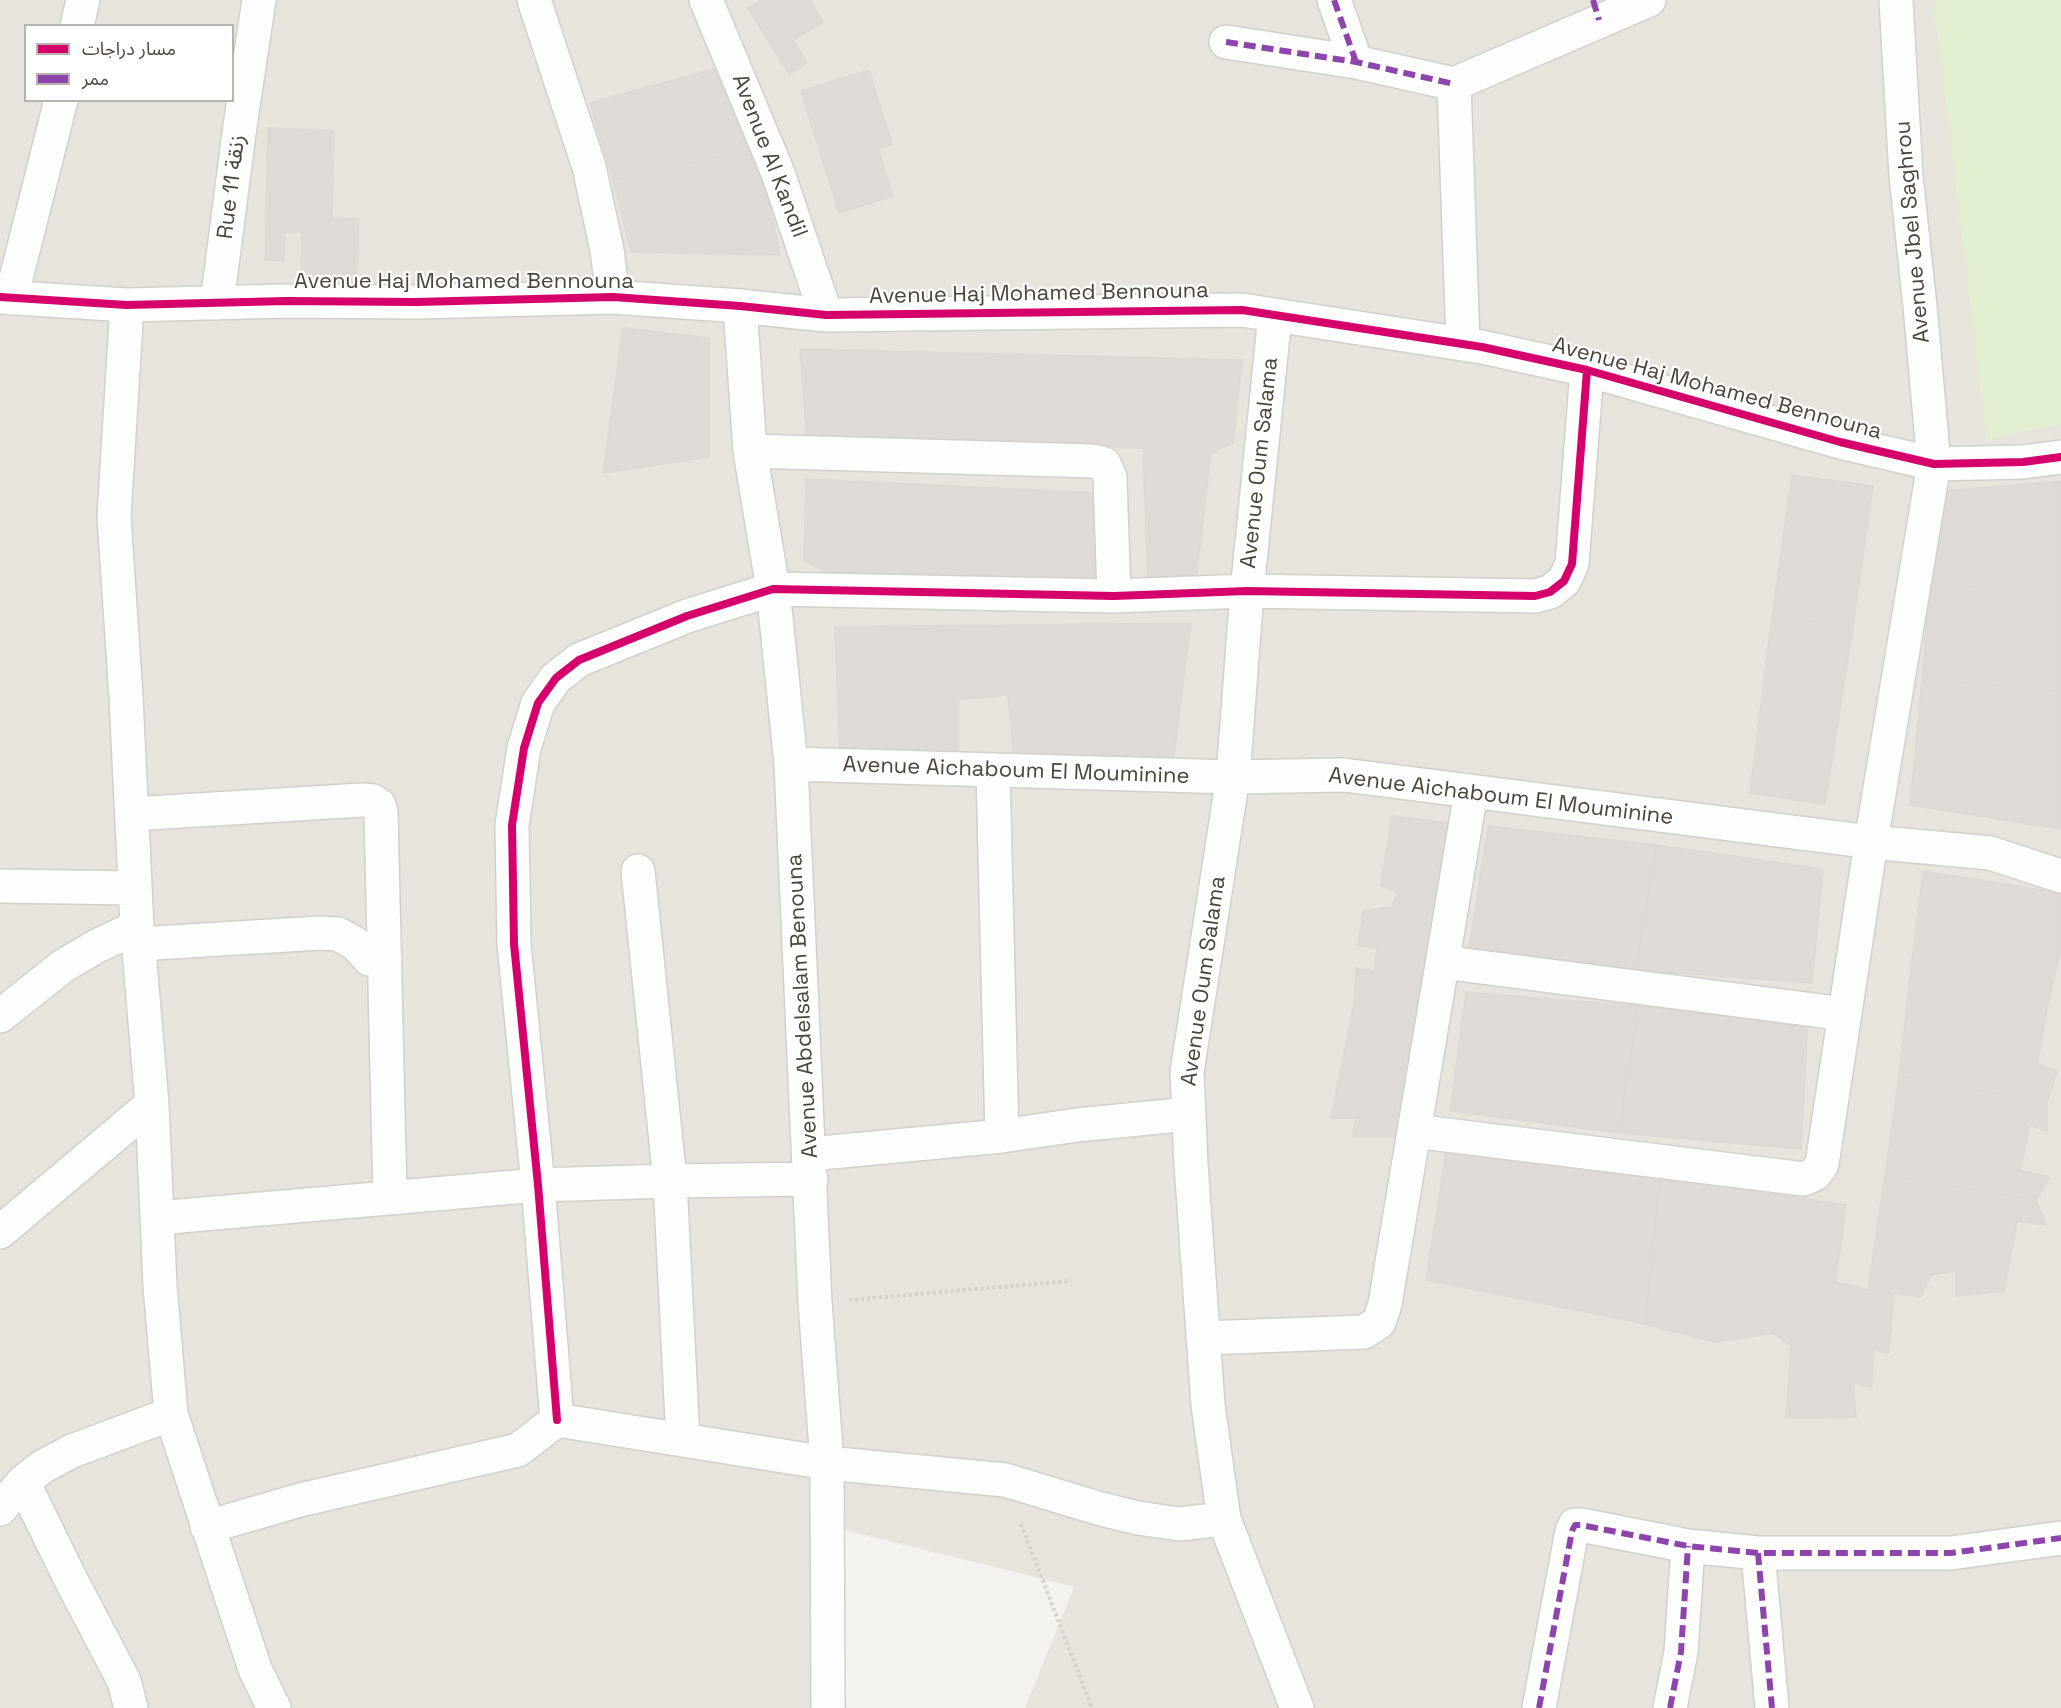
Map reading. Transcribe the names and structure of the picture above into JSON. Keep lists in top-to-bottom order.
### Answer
{
  "streets": {
    "street": [
      "Avenue Al Kandil",
      "Rue 11 زنقة",
      "Avenue Jbel Saghrou",
      "Avenue Haj Mohamed Bennouna",
      "Avenue Oum Salama",
      "Avenue Aichaboum El Mouminine",
      "Avenue Abdelsalam Benouna"
    ]
  },
  "crossings": [
    ["Avenue Al Kandil", "Avenue Haj Mohamed Bennouna"],
    ["Rue 11 زنقة", "Avenue Haj Mohamed Bennouna"],
    ["Avenue Jbel Saghrou", "Avenue Haj Mohamed Bennouna"],
    ["Avenue Jbel Saghrou", "Avenue Aichaboum El Mouminine"],
    ["Avenue Haj Mohamed Bennouna", "Avenue Oum Salama"],
    ["Avenue Haj Mohamed Bennouna", "Avenue Abdelsalam Benouna"],
    ["Avenue Oum Salama", "Avenue Aichaboum El Mouminine"],
    ["Avenue Aichaboum El Mouminine", "Avenue Abdelsalam Benouna"]
  ],
  "legend": ["مسار دراجات", "ممر"]
}
